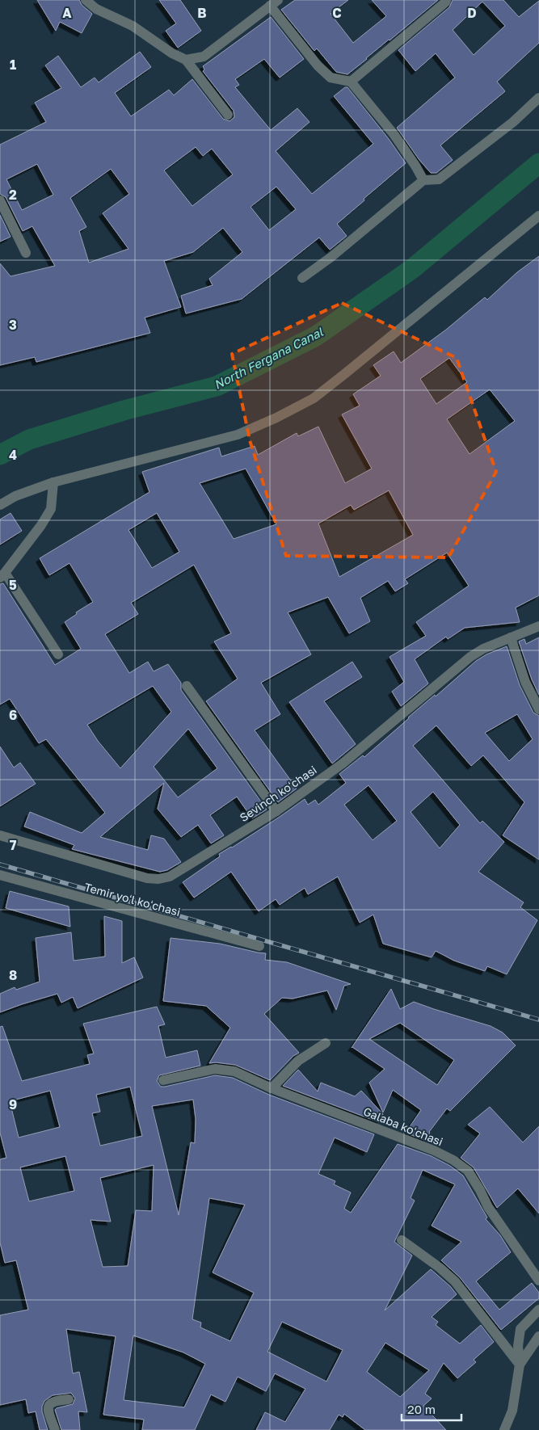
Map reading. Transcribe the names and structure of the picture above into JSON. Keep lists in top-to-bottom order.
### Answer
{
  "streets": {
    "street": ["Sevinch koʻchasi", "Temir yoʻl koʻchasi", "Galaba koʻchasi"]
  },
  "water": ["North Fergana Canal"],
  "scale_bar": "20 m",
  "grid": {
    "columns": [
      "A",
      "B",
      "C",
      "D"
    ],
    "rows": [
      "1",
      "2",
      "3",
      "4",
      "5",
      "6",
      "7",
      "8",
      "9"
    ]
  }
}
